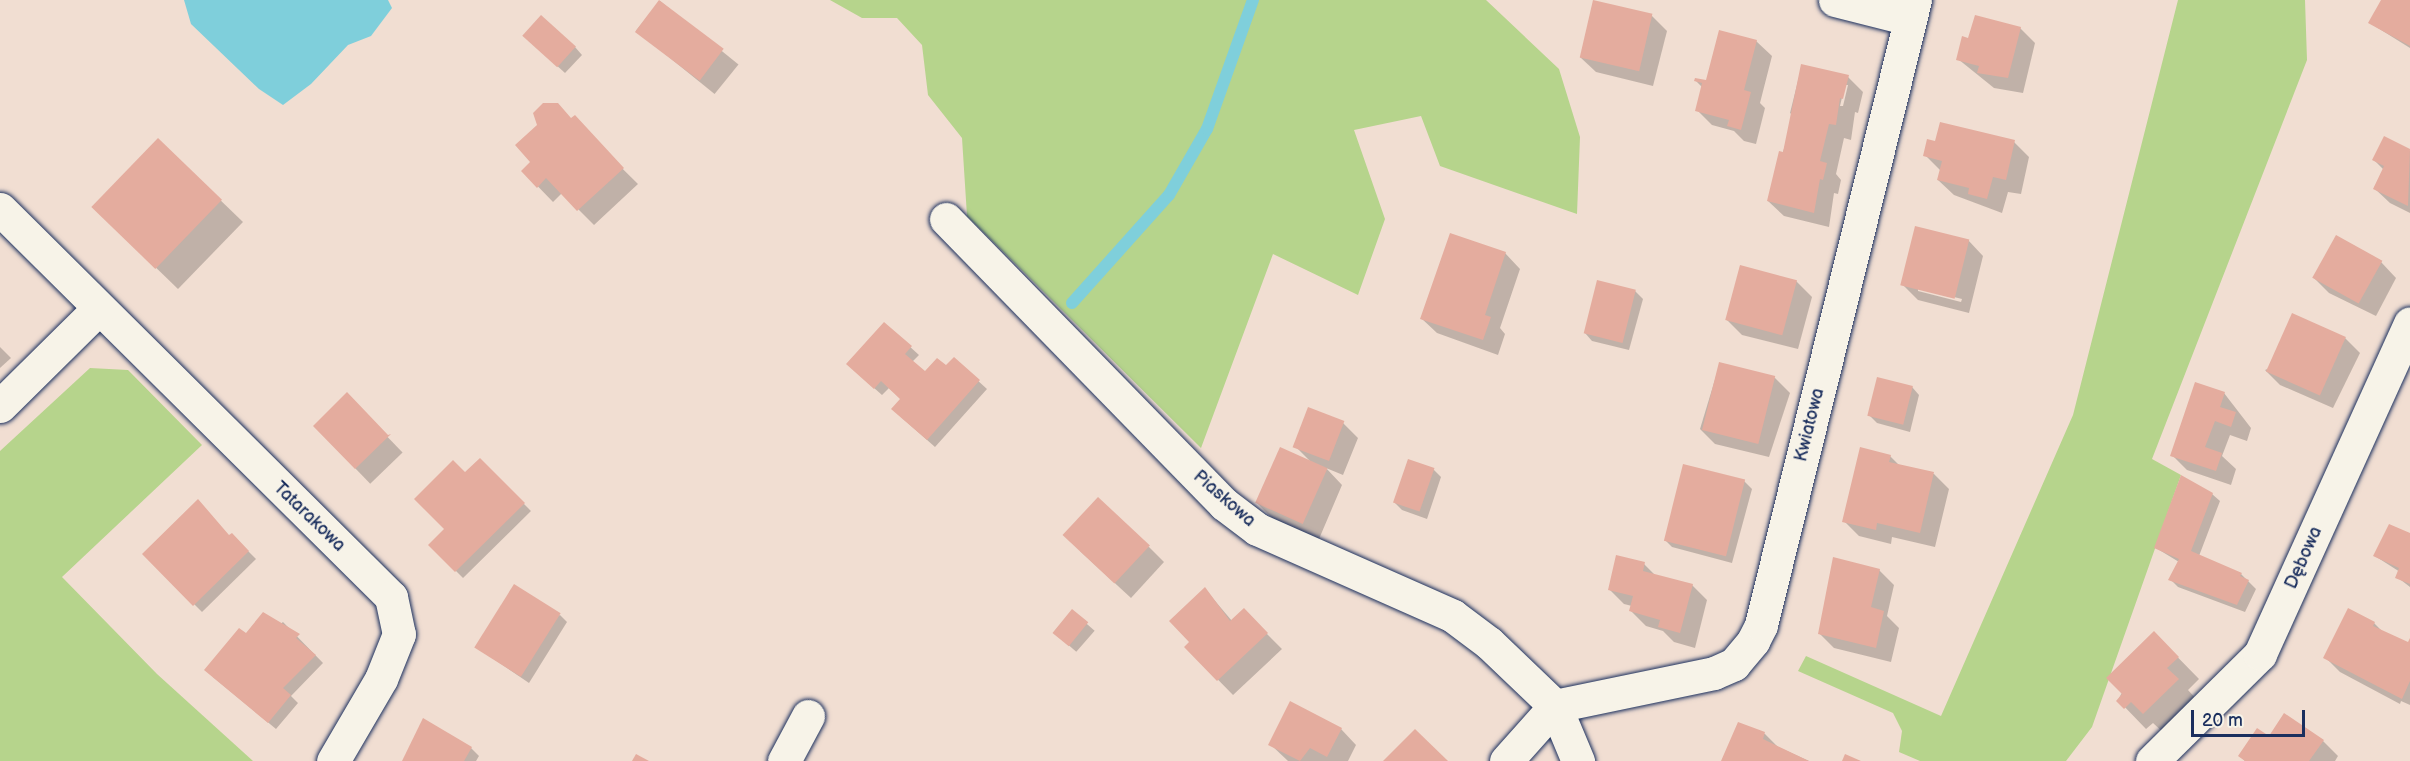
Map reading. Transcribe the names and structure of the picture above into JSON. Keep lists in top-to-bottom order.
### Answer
{
  "streets": {
    "street": [
      "Kwiatowa",
      "Piaskowa",
      "Tatarakowa",
      "Dębowa"
    ]
  },
  "crossings": [
    ["Kwiatowa", "Piaskowa"]
  ],
  "scale_bar": "20 m"
}
